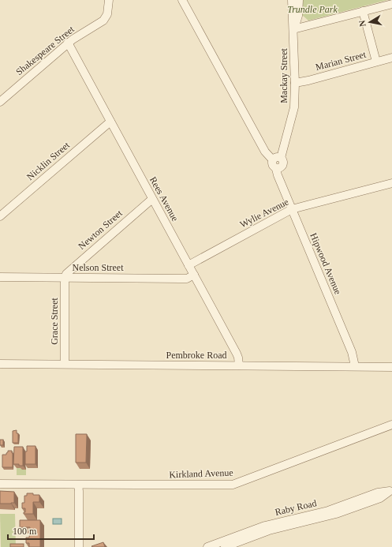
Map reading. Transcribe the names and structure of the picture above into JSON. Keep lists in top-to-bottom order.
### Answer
{
  "streets": {
    "street": [
      "Shakespeare Street",
      "Marian Street",
      "Mackay Street",
      "Nicklin Street",
      "Rees Avenue",
      "Wylie Avenue",
      "Newton Street",
      "Hipwood Avenue",
      "Nelson Street",
      "Grace Street",
      "Pembroke Road",
      "Kirkland Avenue",
      "Raby Road"
    ]
  },
  "crossings": [
    ["Shakespeare Street", "Rees Avenue"],
    ["Marian Street", "Mackay Street"],
    ["Mackay Street", "Hipwood Avenue"],
    ["Nicklin Street", "Rees Avenue"],
    ["Rees Avenue", "Wylie Avenue"],
    ["Rees Avenue", "Newton Street"],
    ["Rees Avenue", "Nelson Street"],
    ["Rees Avenue", "Pembroke Road"],
    ["Wylie Avenue", "Hipwood Avenue"],
    ["Newton Street", "Nelson Street"],
    ["Newton Street", "Grace Street"],
    ["Hipwood Avenue", "Pembroke Road"],
    ["Nelson Street", "Grace Street"],
    ["Grace Street", "Pembroke Road"]
  ],
  "parks": ["Trundle Park"],
  "scale_bar": "100 m",
  "north": "left"
}
